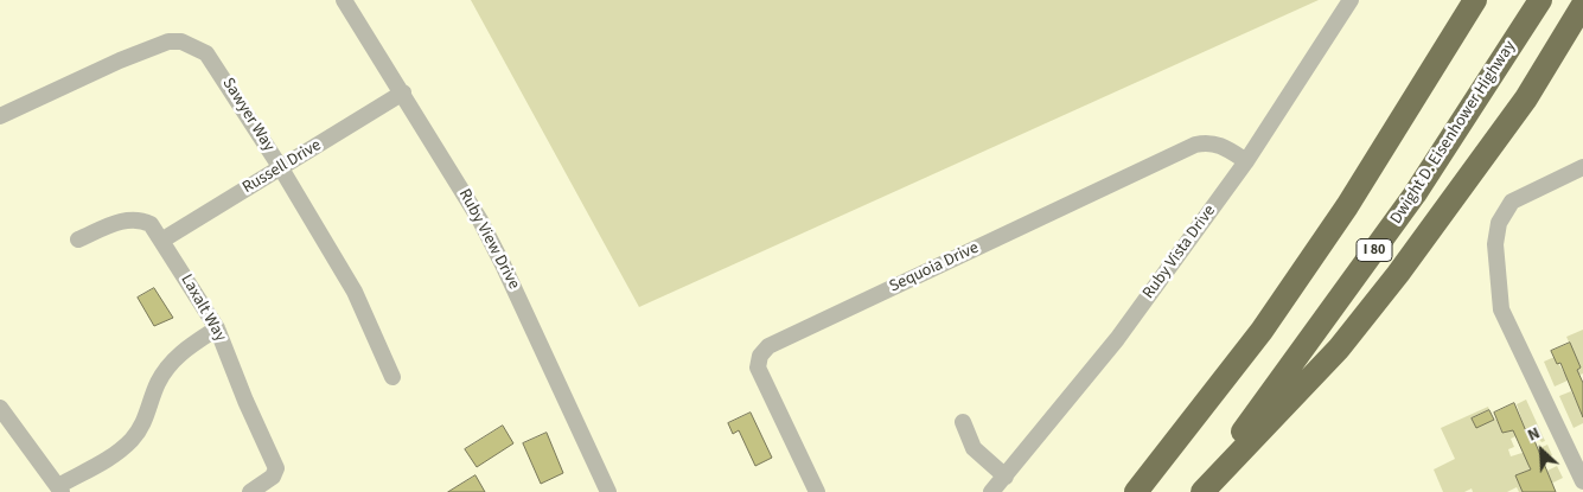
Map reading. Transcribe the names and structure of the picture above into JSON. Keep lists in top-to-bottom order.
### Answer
{
  "streets": {
    "highway": ["Dwight D. Eisenhower Highway", "I 80"],
    "street": [
      "Sawyer Way",
      "Russell Drive",
      "Ruby View Drive",
      "Ruby Vista Drive",
      "Sequoia Drive",
      "Laxalt Way"
    ]
  },
  "crossings": [
    ["Sawyer Way", "Russell Drive"],
    ["Russell Drive", "Ruby View Drive"],
    ["Russell Drive", "Laxalt Way"],
    ["Ruby Vista Drive", "Sequoia Drive"]
  ],
  "north": "top left"
}
